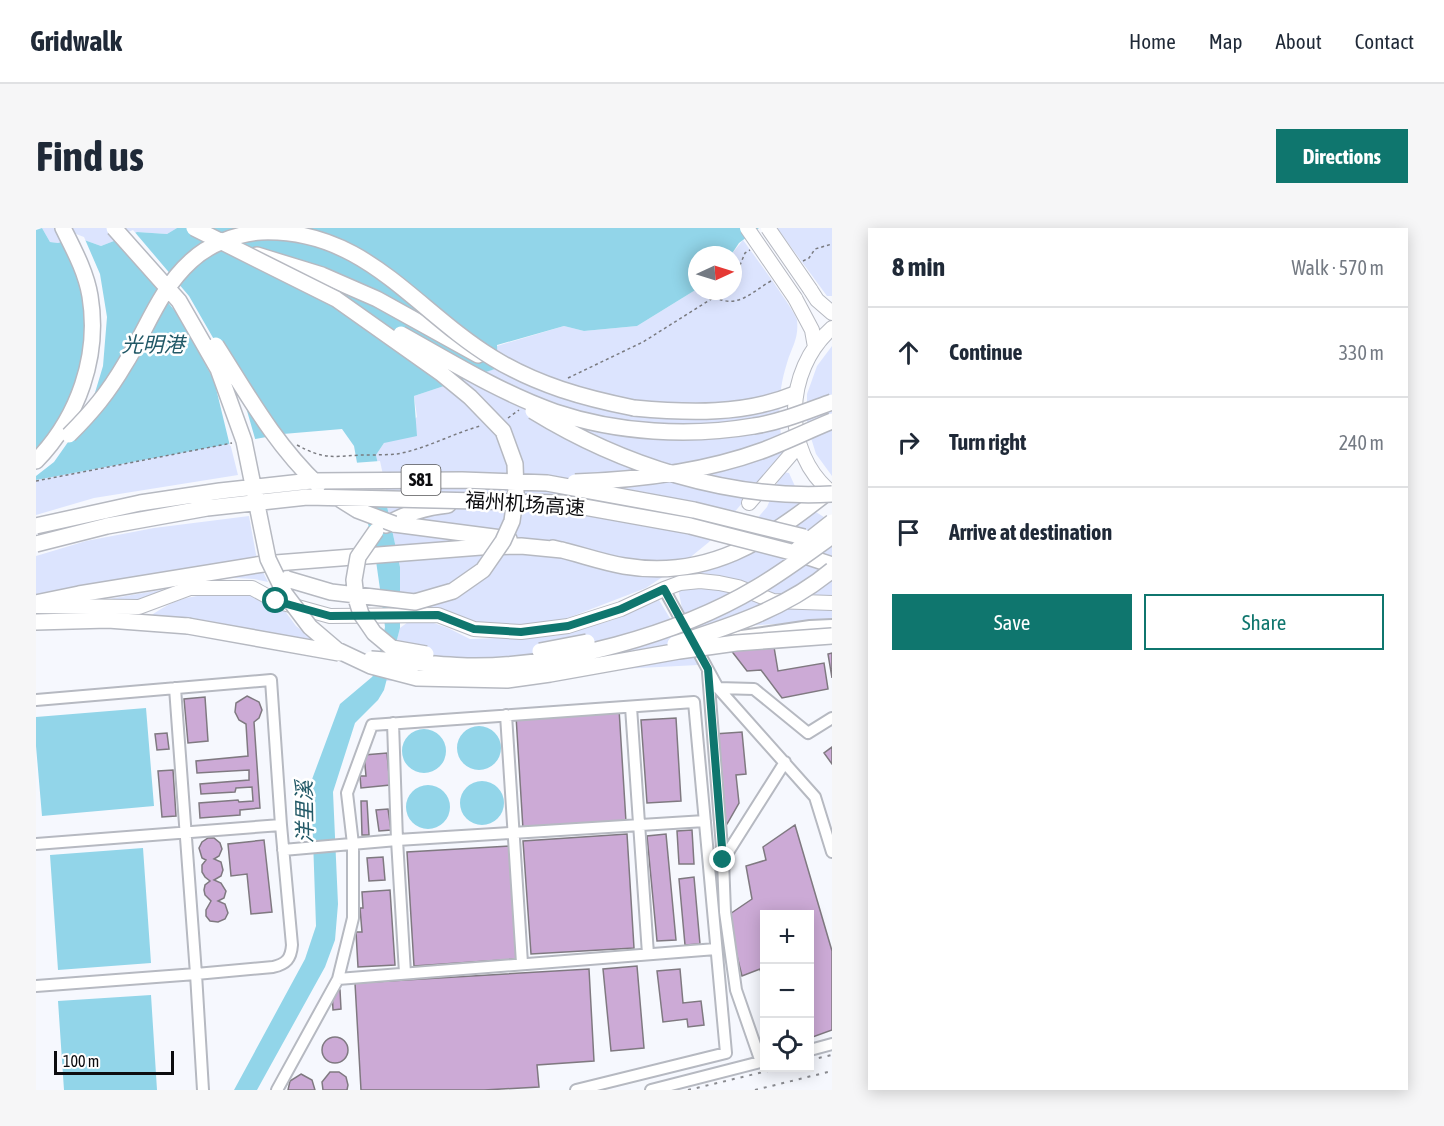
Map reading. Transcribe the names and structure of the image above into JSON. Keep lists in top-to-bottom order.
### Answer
{
  "streets": {
    "highway": ["S81", "福州机场高速"]
  },
  "water": ["光明港", "洋里溪"],
  "scale_bar": "100 m",
  "north": "right",
  "page": {
    "header": "Gridwalk",
    "nav": [
      "Home",
      "Map",
      "About",
      "Contact"
    ],
    "buttons": [
      "Directions",
      ["Save", "Share"]
    ],
    "title": "Find us",
    "heading": ["8 min", "Walk · 570 m"],
    "list": [
      ["Continue", "330 m"],
      ["Turn right", "240 m"],
      "Arrive at destination"
    ],
    "map_buttons": ["+", "−"],
    "scale": "100 m"
  }
}
